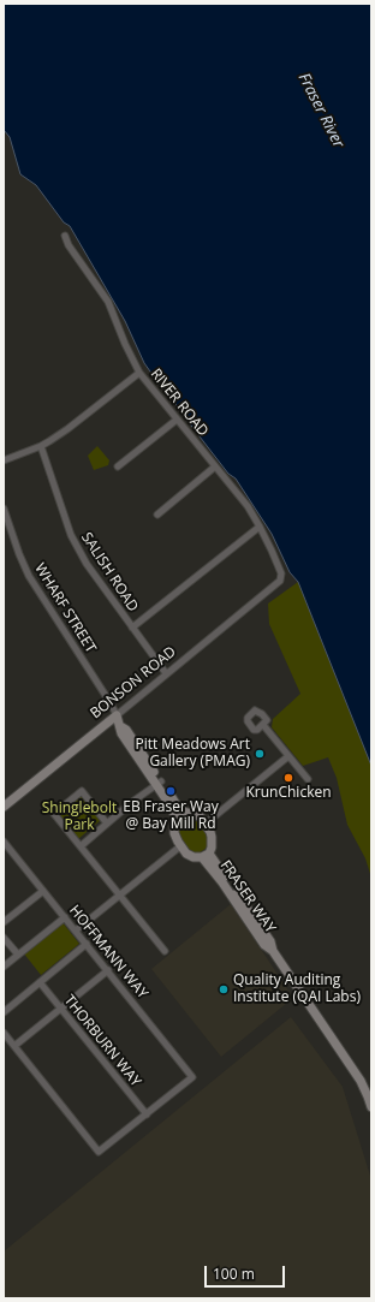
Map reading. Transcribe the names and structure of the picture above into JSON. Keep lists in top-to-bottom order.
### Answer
{
  "streets": {
    "street": [
      "RIVER ROAD",
      "SALISH ROAD",
      "WHARF STREET",
      "BONSON ROAD",
      "FRASER WAY",
      "HOFFMANN WAY",
      "THORBURN WAY"
    ]
  },
  "crossings": [
    ["RIVER ROAD", "BONSON ROAD"],
    ["SALISH ROAD", "BONSON ROAD"],
    ["WHARF STREET", "BONSON ROAD"],
    ["HOFFMANN WAY", "THORBURN WAY"]
  ],
  "water": ["Fraser River"],
  "parks": ["Shinglebolt Park"],
  "places": [
    "Pitt Meadows Art Gallery (PMAG)",
    "KrunChicken",
    "EB Fraser Way @ Bay Mill Rd",
    "Quality Auditing Institute (QAI Labs)"
  ],
  "scale_bar": "100 m"
}
